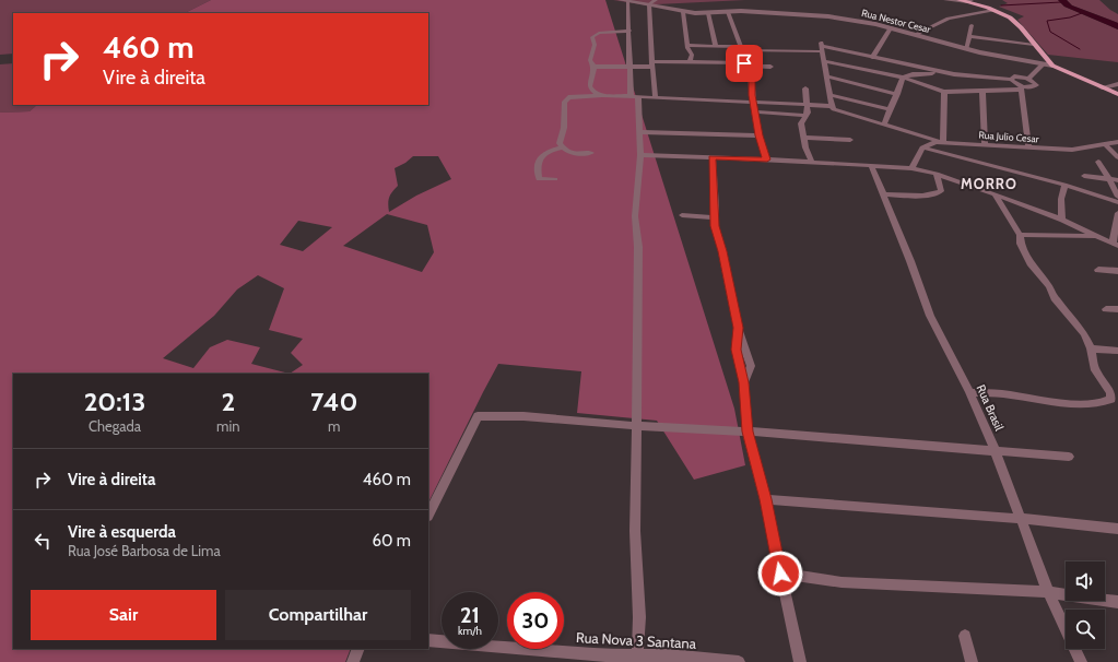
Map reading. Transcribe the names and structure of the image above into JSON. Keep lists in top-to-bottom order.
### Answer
{
  "streets": {
    "street": [
      "Rua Nestor Cesar",
      "Rua Julio Cesar",
      "Rua Brasil",
      "Rua Nova 3 Santana"
    ]
  },
  "districts": ["MORRO"],
  "page": {
    "turn": ["460 m", "Vire à direita"],
    "eta": [
      "20:13",
      "Chegada",
      "2",
      "min",
      "740",
      "m"
    ],
    "list": [
      {
        "name": "Vire à direita",
        "value": "460 m"
      },
      {
        "name": "Vire à esquerda",
        "note": "Rua José Barbosa de Lima",
        "value": "60 m"
      }
    ],
    "buttons": ["Sair", "Compartilhar"],
    "speed": "21 km/h",
    "limit": "30"
  }
}
